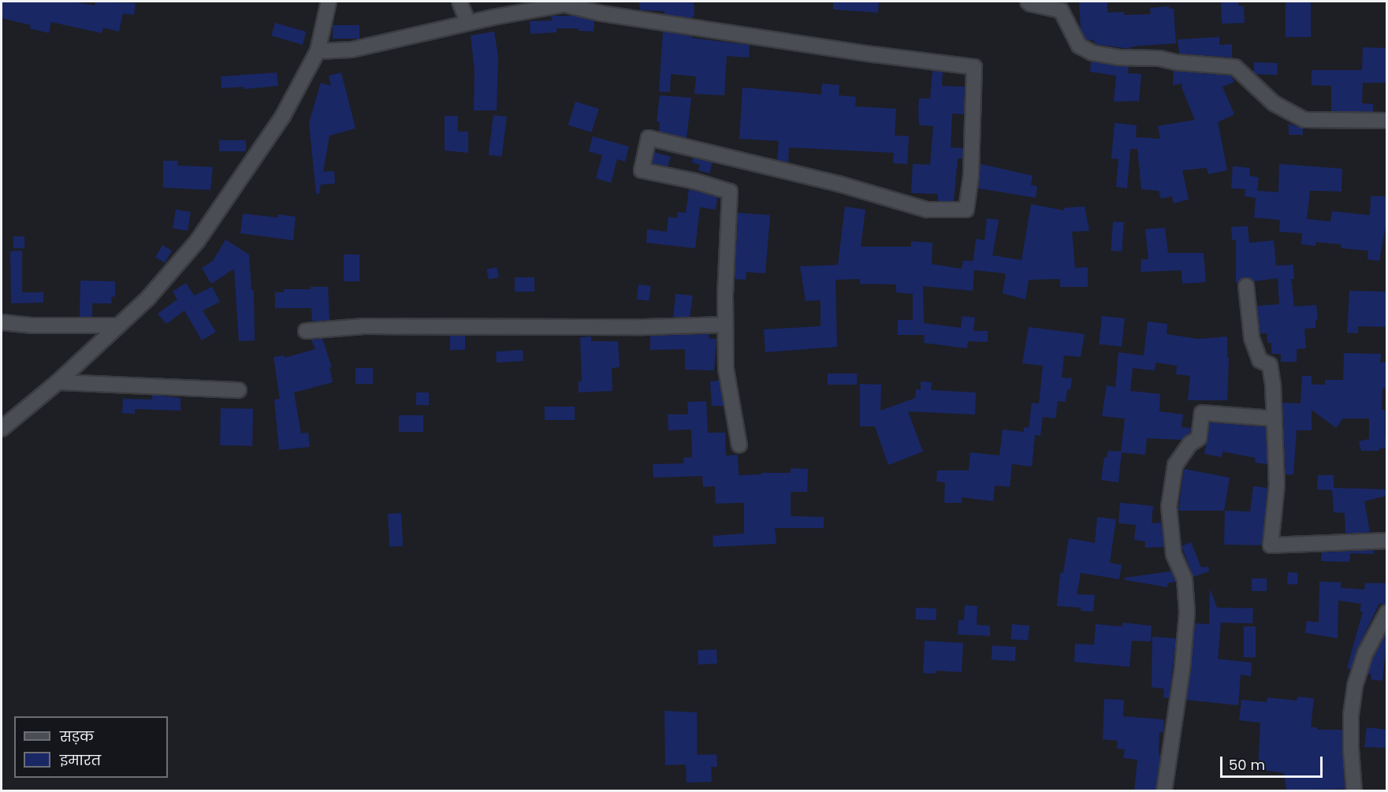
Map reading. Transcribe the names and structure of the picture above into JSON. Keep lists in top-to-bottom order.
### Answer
{
  "legend": ["सड़क", "इमारत"],
  "scale_bar": "50 m"
}
